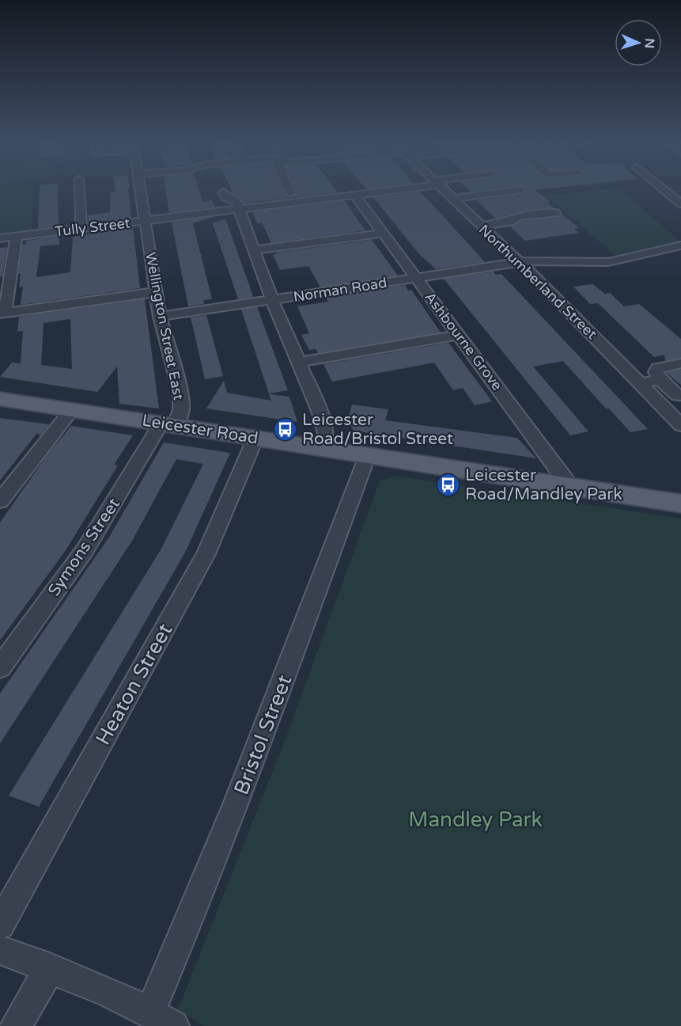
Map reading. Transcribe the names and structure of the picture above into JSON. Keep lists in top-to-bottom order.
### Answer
{
  "streets": {
    "main road": ["Leicester Road"],
    "street": [
      "Tully Street",
      "Northumberland Street",
      "Norman Road",
      "Wellington Street East",
      "Ashbourne Grove",
      "Symons Street",
      "Heaton Street",
      "Bristol Street"
    ]
  },
  "crossings": [
    ["Tully Street", "Wellington Street East"],
    ["Tully Street", "Ashbourne Grove"],
    ["Northumberland Street", "Norman Road"],
    ["Norman Road", "Wellington Street East"],
    ["Norman Road", "Ashbourne Grove"],
    ["Wellington Street East", "Leicester Road"],
    ["Wellington Street East", "Symons Street"],
    ["Ashbourne Grove", "Leicester Road"],
    ["Leicester Road", "Symons Street"],
    ["Leicester Road", "Heaton Street"],
    ["Leicester Road", "Bristol Street"]
  ],
  "parks": ["Mandley Park"],
  "places": {
    "bus stop": ["Leicester Road/Bristol Street", "Leicester Road/Mandley Park"]
  },
  "north": "right"
}
